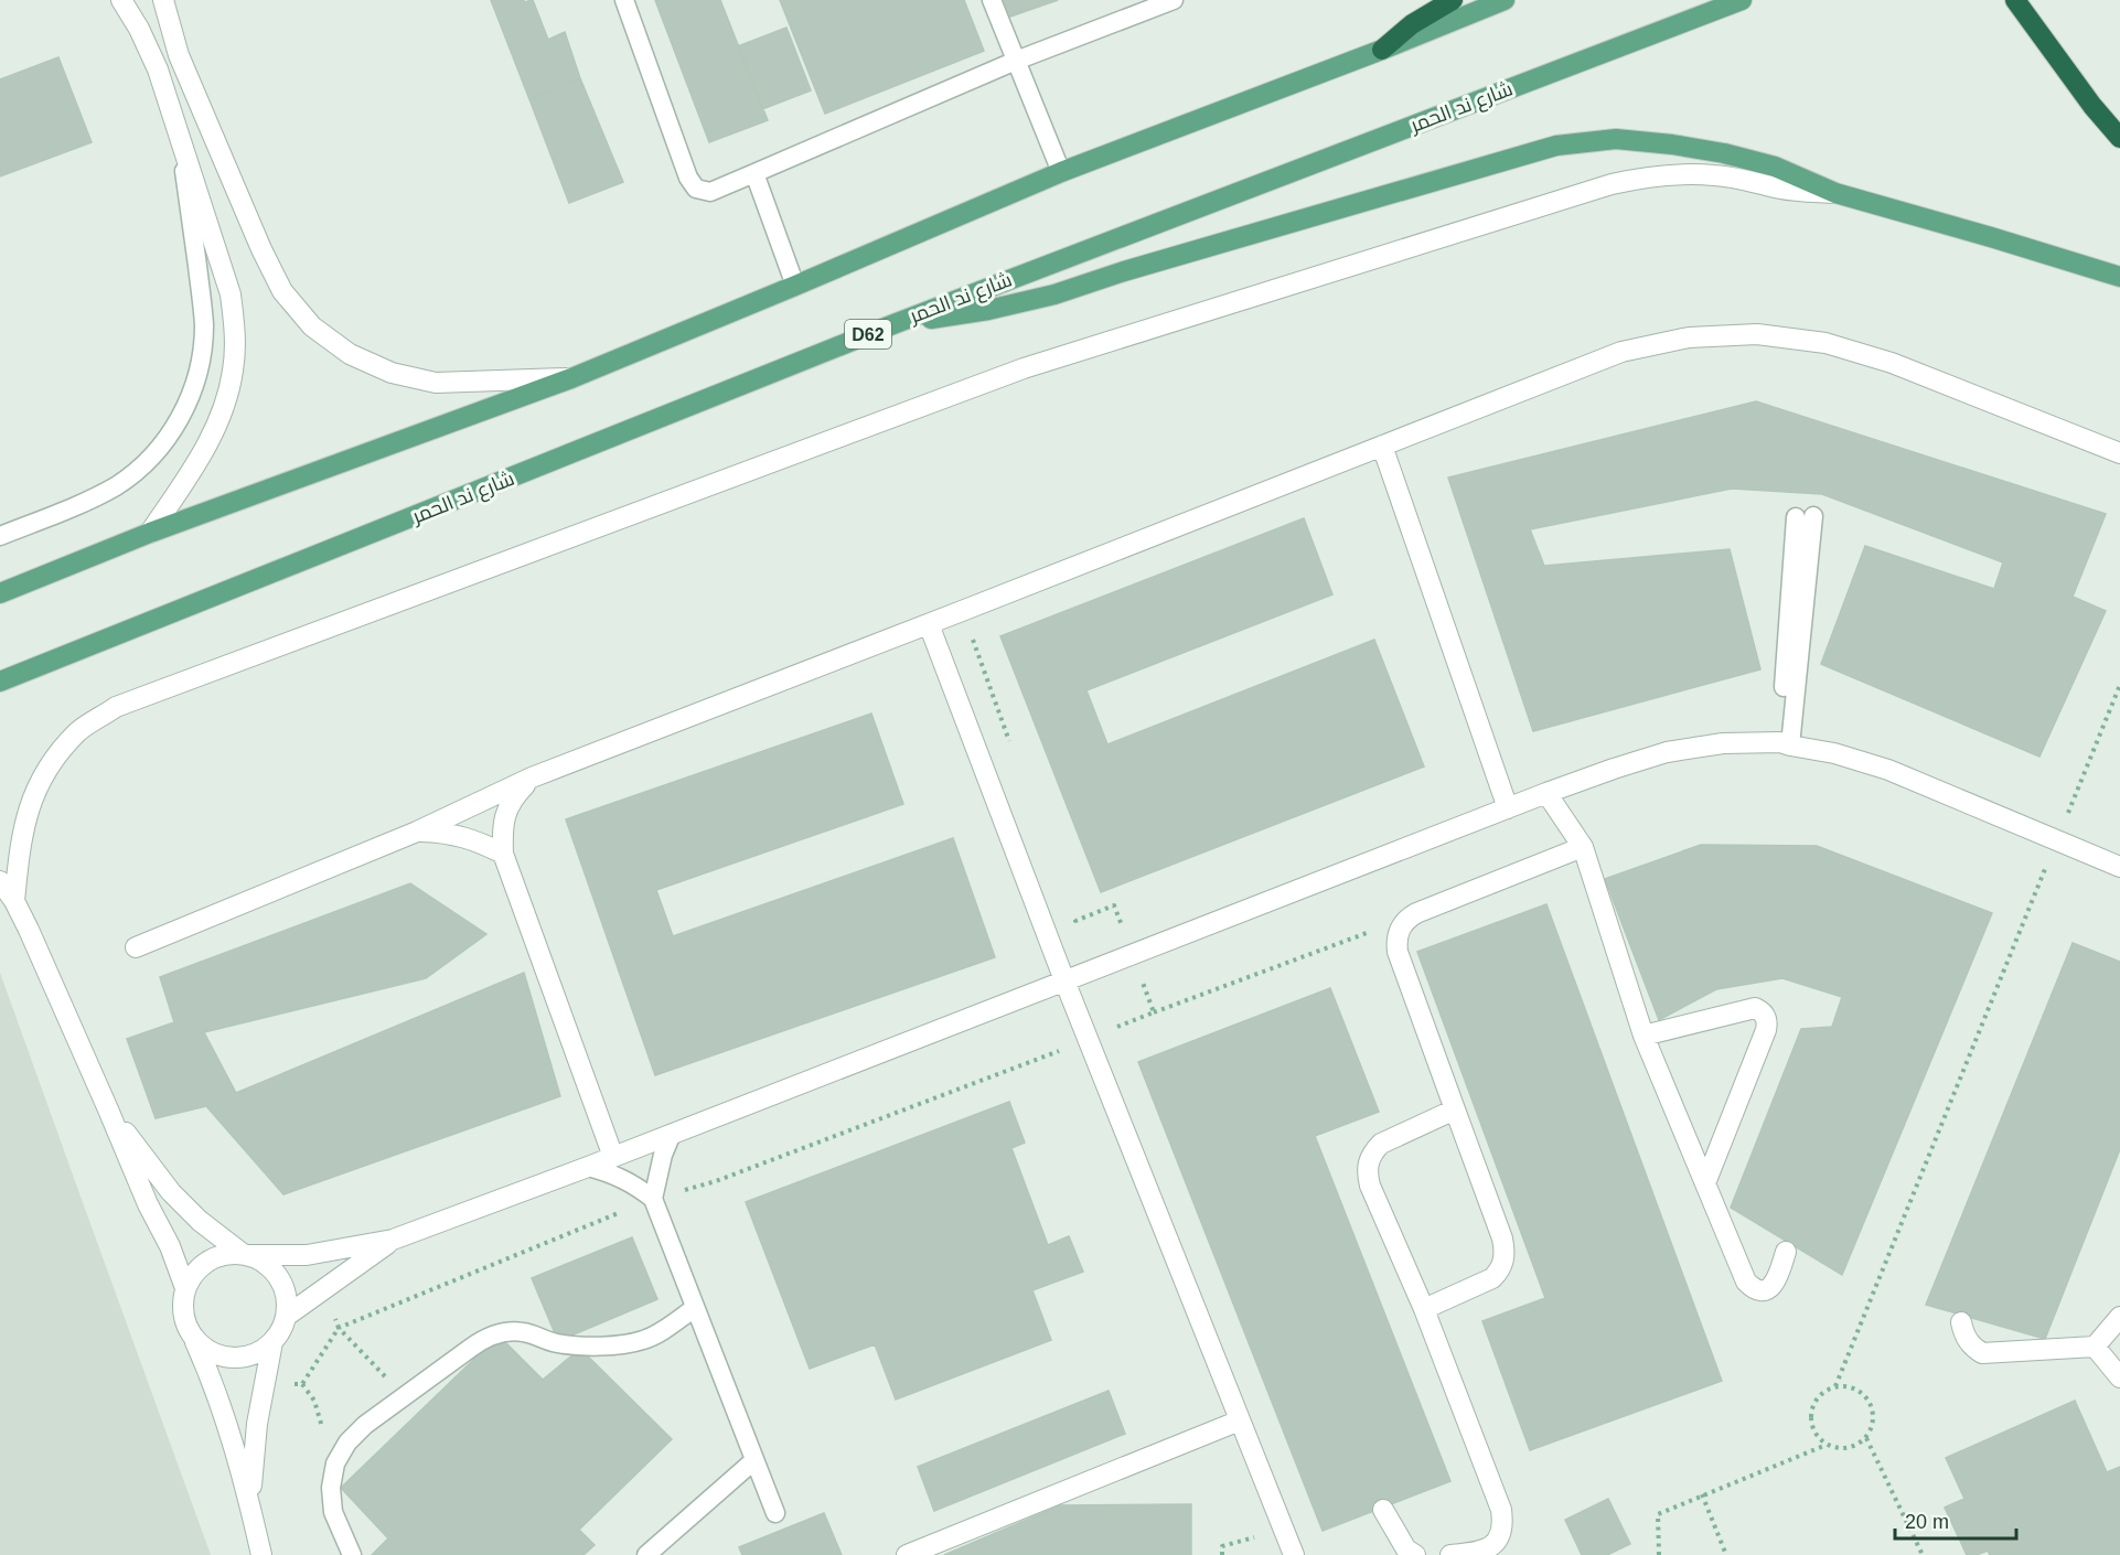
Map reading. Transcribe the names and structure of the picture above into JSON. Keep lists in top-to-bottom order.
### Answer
{
  "streets": {
    "main road": ["شارع ند الحمر", "D62"]
  },
  "scale_bar": "20 m"
}
